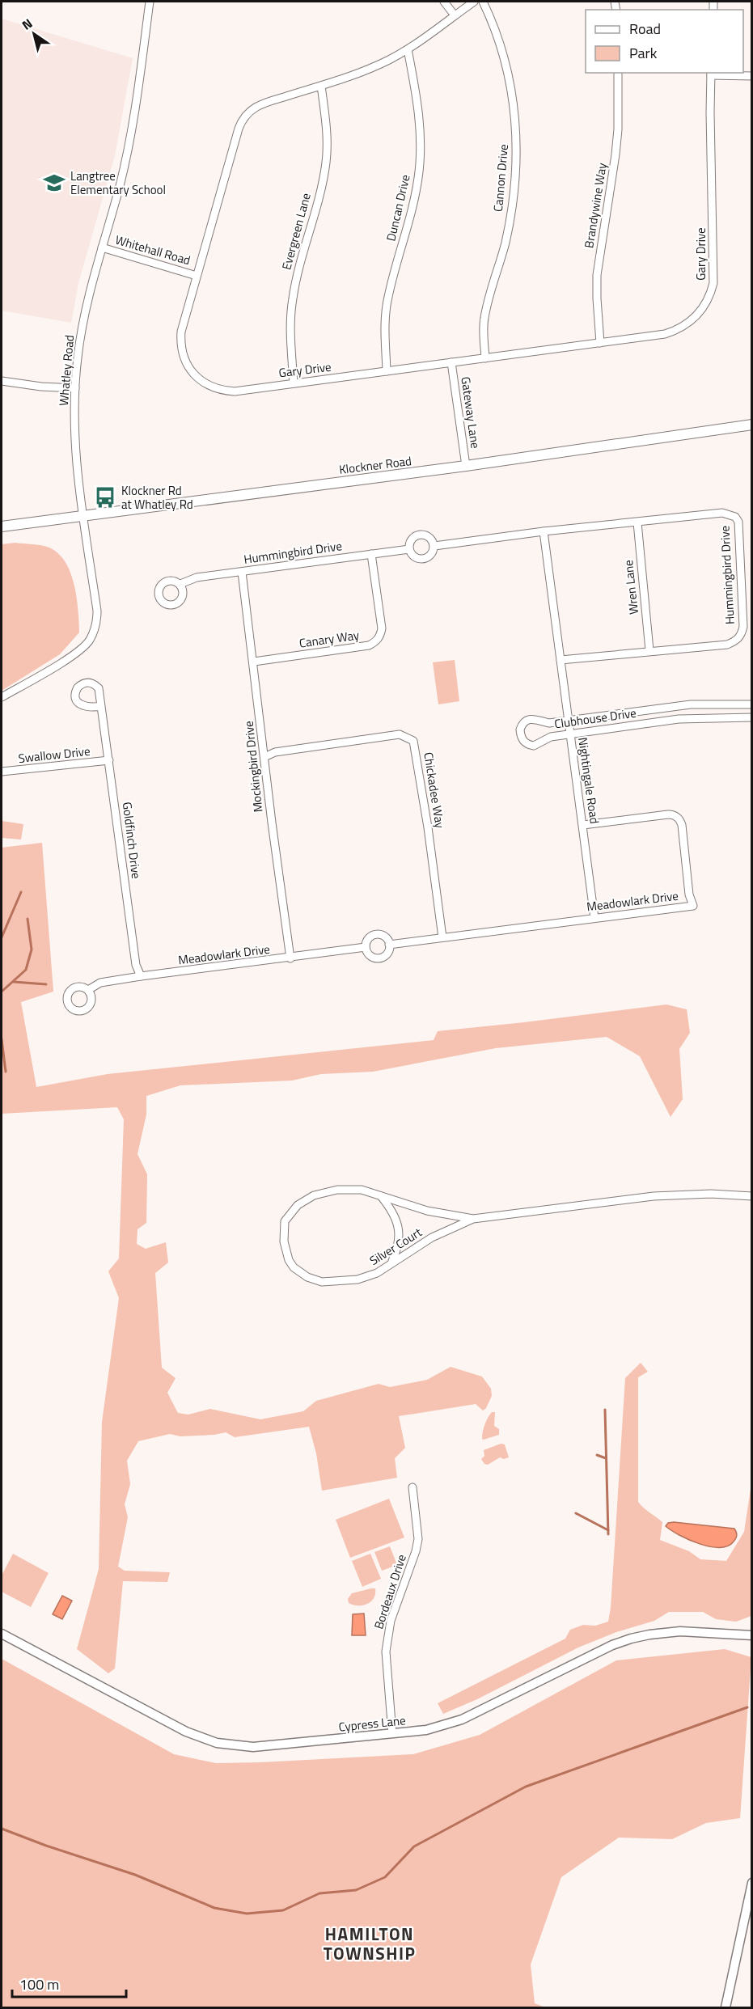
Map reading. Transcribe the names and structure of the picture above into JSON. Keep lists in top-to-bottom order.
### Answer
{
  "streets": {
    "main road": ["Klockner Road"],
    "street": [
      "Cannon Drive",
      "Brandywine Way",
      "Duncan Drive",
      "Evergreen Lane",
      "Whitehall Road",
      "Gary Drive",
      "Whatley Road",
      "Gateway Lane",
      "Hummingbird Drive",
      "Wren Lane",
      "Canary Way",
      "Clubhouse Drive",
      "Swallow Drive",
      "Mockingbird Drive",
      "Nightingale Road",
      "Chickadee Way",
      "Goldfinch Drive",
      "Meadowlark Drive",
      "Silver Court",
      "Bordeaux Drive",
      "Cypress Lane"
    ]
  },
  "crossings": [
    ["Cannon Drive", "Gary Drive"],
    ["Brandywine Way", "Gary Drive"],
    ["Duncan Drive", "Gary Drive"],
    ["Evergreen Lane", "Gary Drive"],
    ["Whitehall Road", "Gary Drive"],
    ["Whitehall Road", "Whatley Road"],
    ["Gary Drive", "Gateway Lane"],
    ["Whatley Road", "Klockner Road"],
    ["Gateway Lane", "Klockner Road"],
    ["Hummingbird Drive", "Wren Lane"],
    ["Hummingbird Drive", "Canary Way"],
    ["Hummingbird Drive", "Mockingbird Drive"],
    ["Hummingbird Drive", "Nightingale Road"],
    ["Canary Way", "Mockingbird Drive"],
    ["Clubhouse Drive", "Nightingale Road"],
    ["Swallow Drive", "Goldfinch Drive"],
    ["Mockingbird Drive", "Chickadee Way"],
    ["Mockingbird Drive", "Meadowlark Drive"],
    ["Nightingale Road", "Meadowlark Drive"],
    ["Chickadee Way", "Meadowlark Drive"],
    ["Goldfinch Drive", "Meadowlark Drive"],
    ["Bordeaux Drive", "Cypress Lane"]
  ],
  "districts": ["HAMILTON TOWNSHIP"],
  "places": {
    "school or university": ["Langtree Elementary School"],
    "bus stop": ["Klockner Rd at Whatley Rd"]
  },
  "legend": ["Road", "Park"],
  "scale_bar": "100 m",
  "north": "top left"
}
